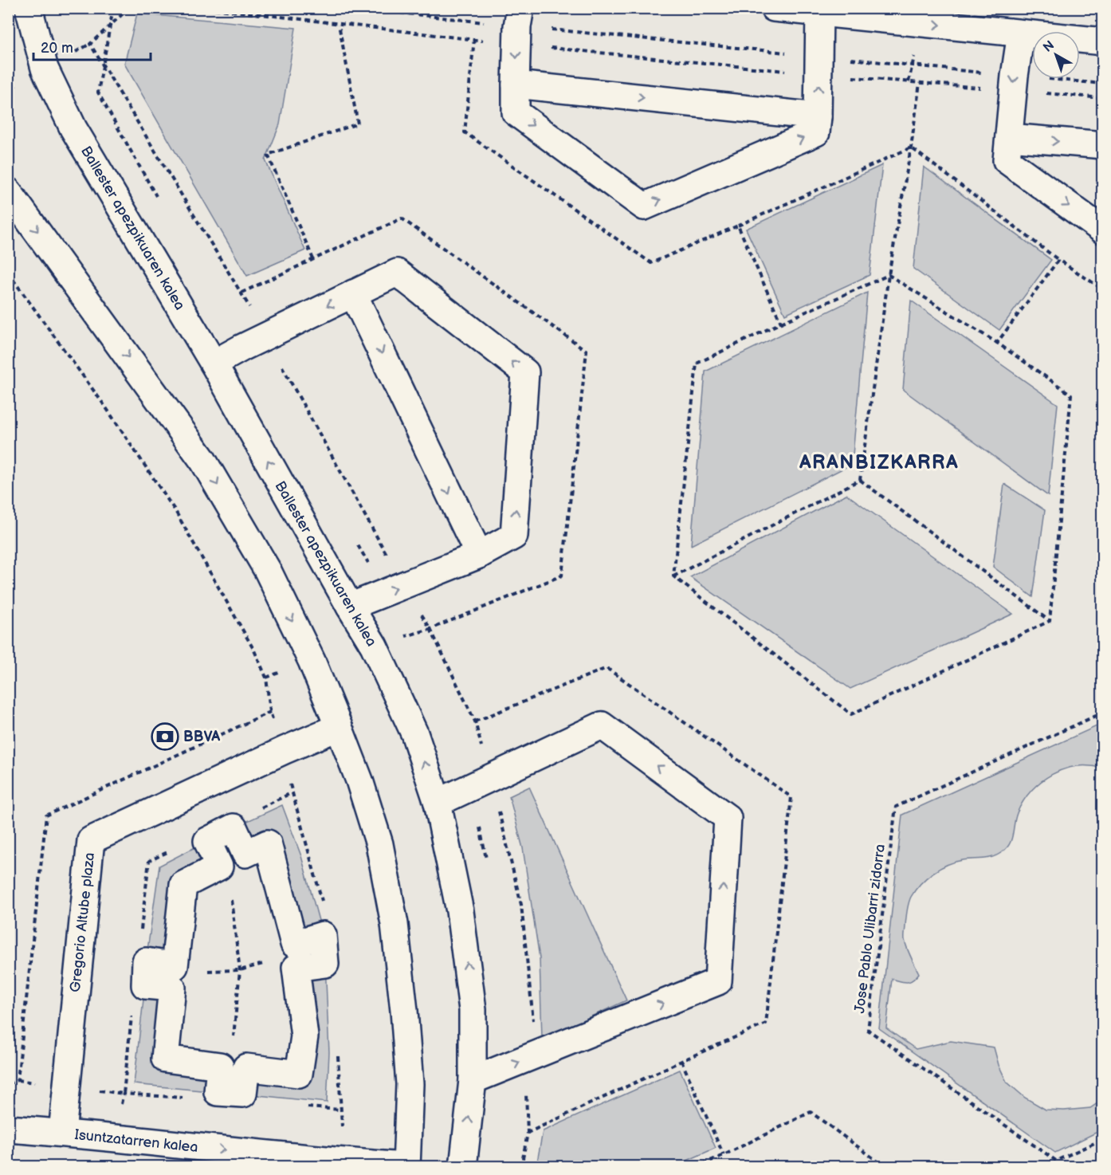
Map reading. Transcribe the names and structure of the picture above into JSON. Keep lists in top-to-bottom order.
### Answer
{
  "streets": {
    "street": ["Ballester apezpikuaren kalea", "Gregorio Altube plaza", "Isuntzatarren kalea"],
    "path": ["Jose Pablo Ulibarri zidorra"]
  },
  "crossings": [
    ["Gregorio Altube plaza", "Isuntzatarren kalea"]
  ],
  "one_way": ["Isuntzatarren kalea"],
  "districts": ["ARANBIZKARRA"],
  "places": {
    "bank": ["BBVA"]
  },
  "scale_bar": "20 m",
  "north": "top left"
}
